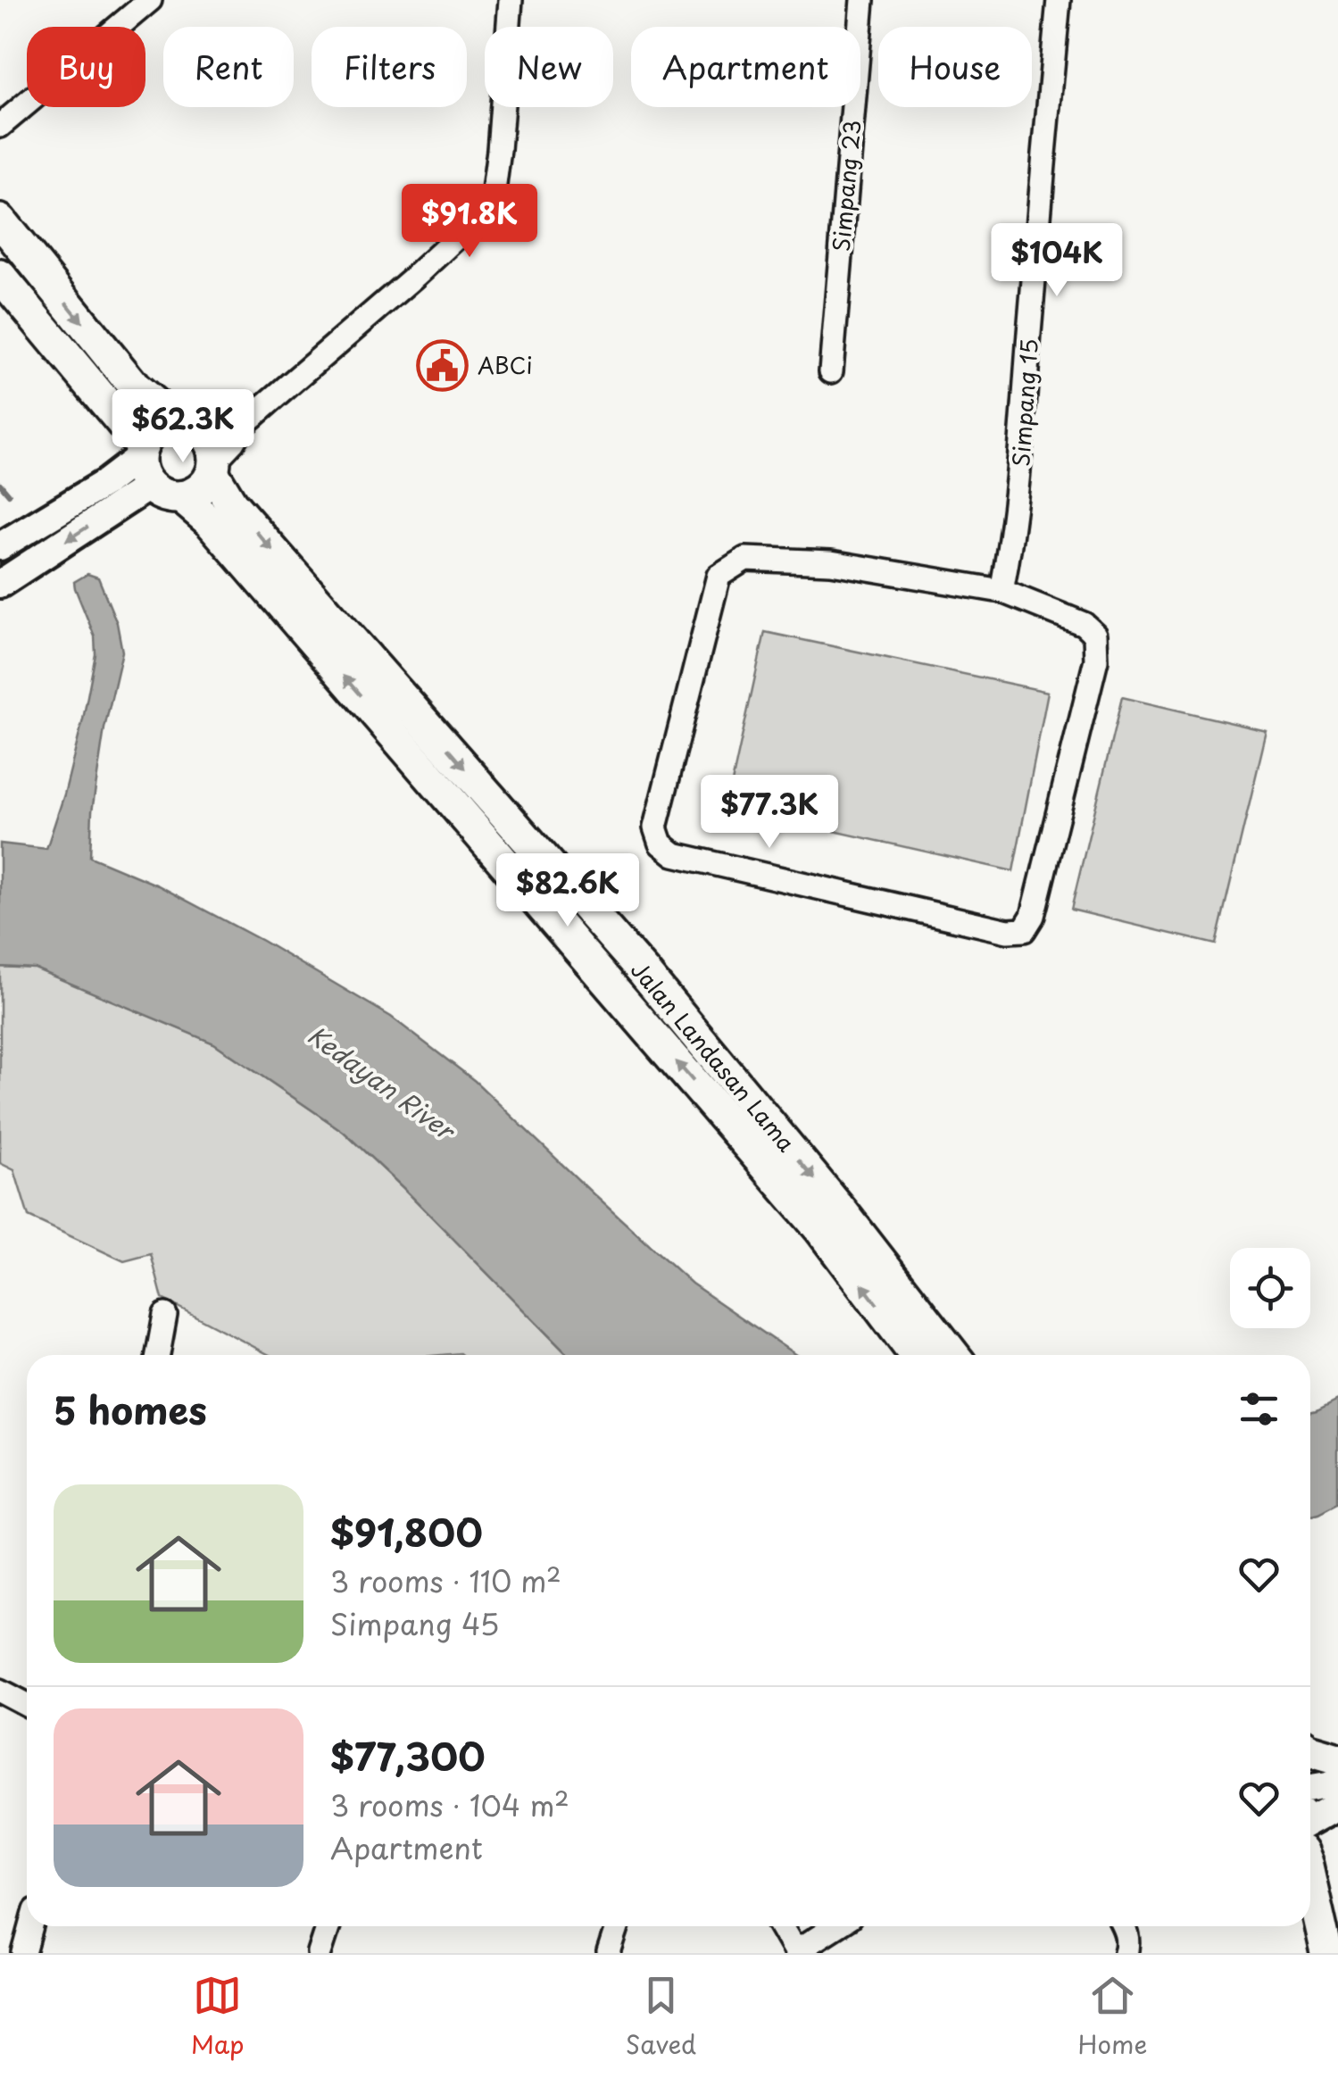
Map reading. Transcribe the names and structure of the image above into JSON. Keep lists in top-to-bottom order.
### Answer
{
  "streets": {
    "main road": ["Jalan Landasan Lama"],
    "street": ["Simpang 23", "Simpang 15"]
  },
  "water": ["Kedayan River"],
  "places": {
    "public building": ["ABCi"]
  },
  "page": {
    "chip": [
      "Buy",
      "Rent",
      "Filters",
      "New",
      "Apartment",
      "House"
    ],
    "price": [
      "$91.8K",
      "$104K",
      "$62.3K",
      "$77.3K",
      "$82.6K"
    ],
    "heading": "5 homes",
    "list": [
      {
        "name": "$91,800",
        "note": "3 rooms · 110 m² · Simpang 45"
      },
      {
        "name": "$77,300",
        "note": "3 rooms · 104 m² · Apartment"
      }
    ],
    "tabs": ["Map", "Saved", "Home"]
  }
}
